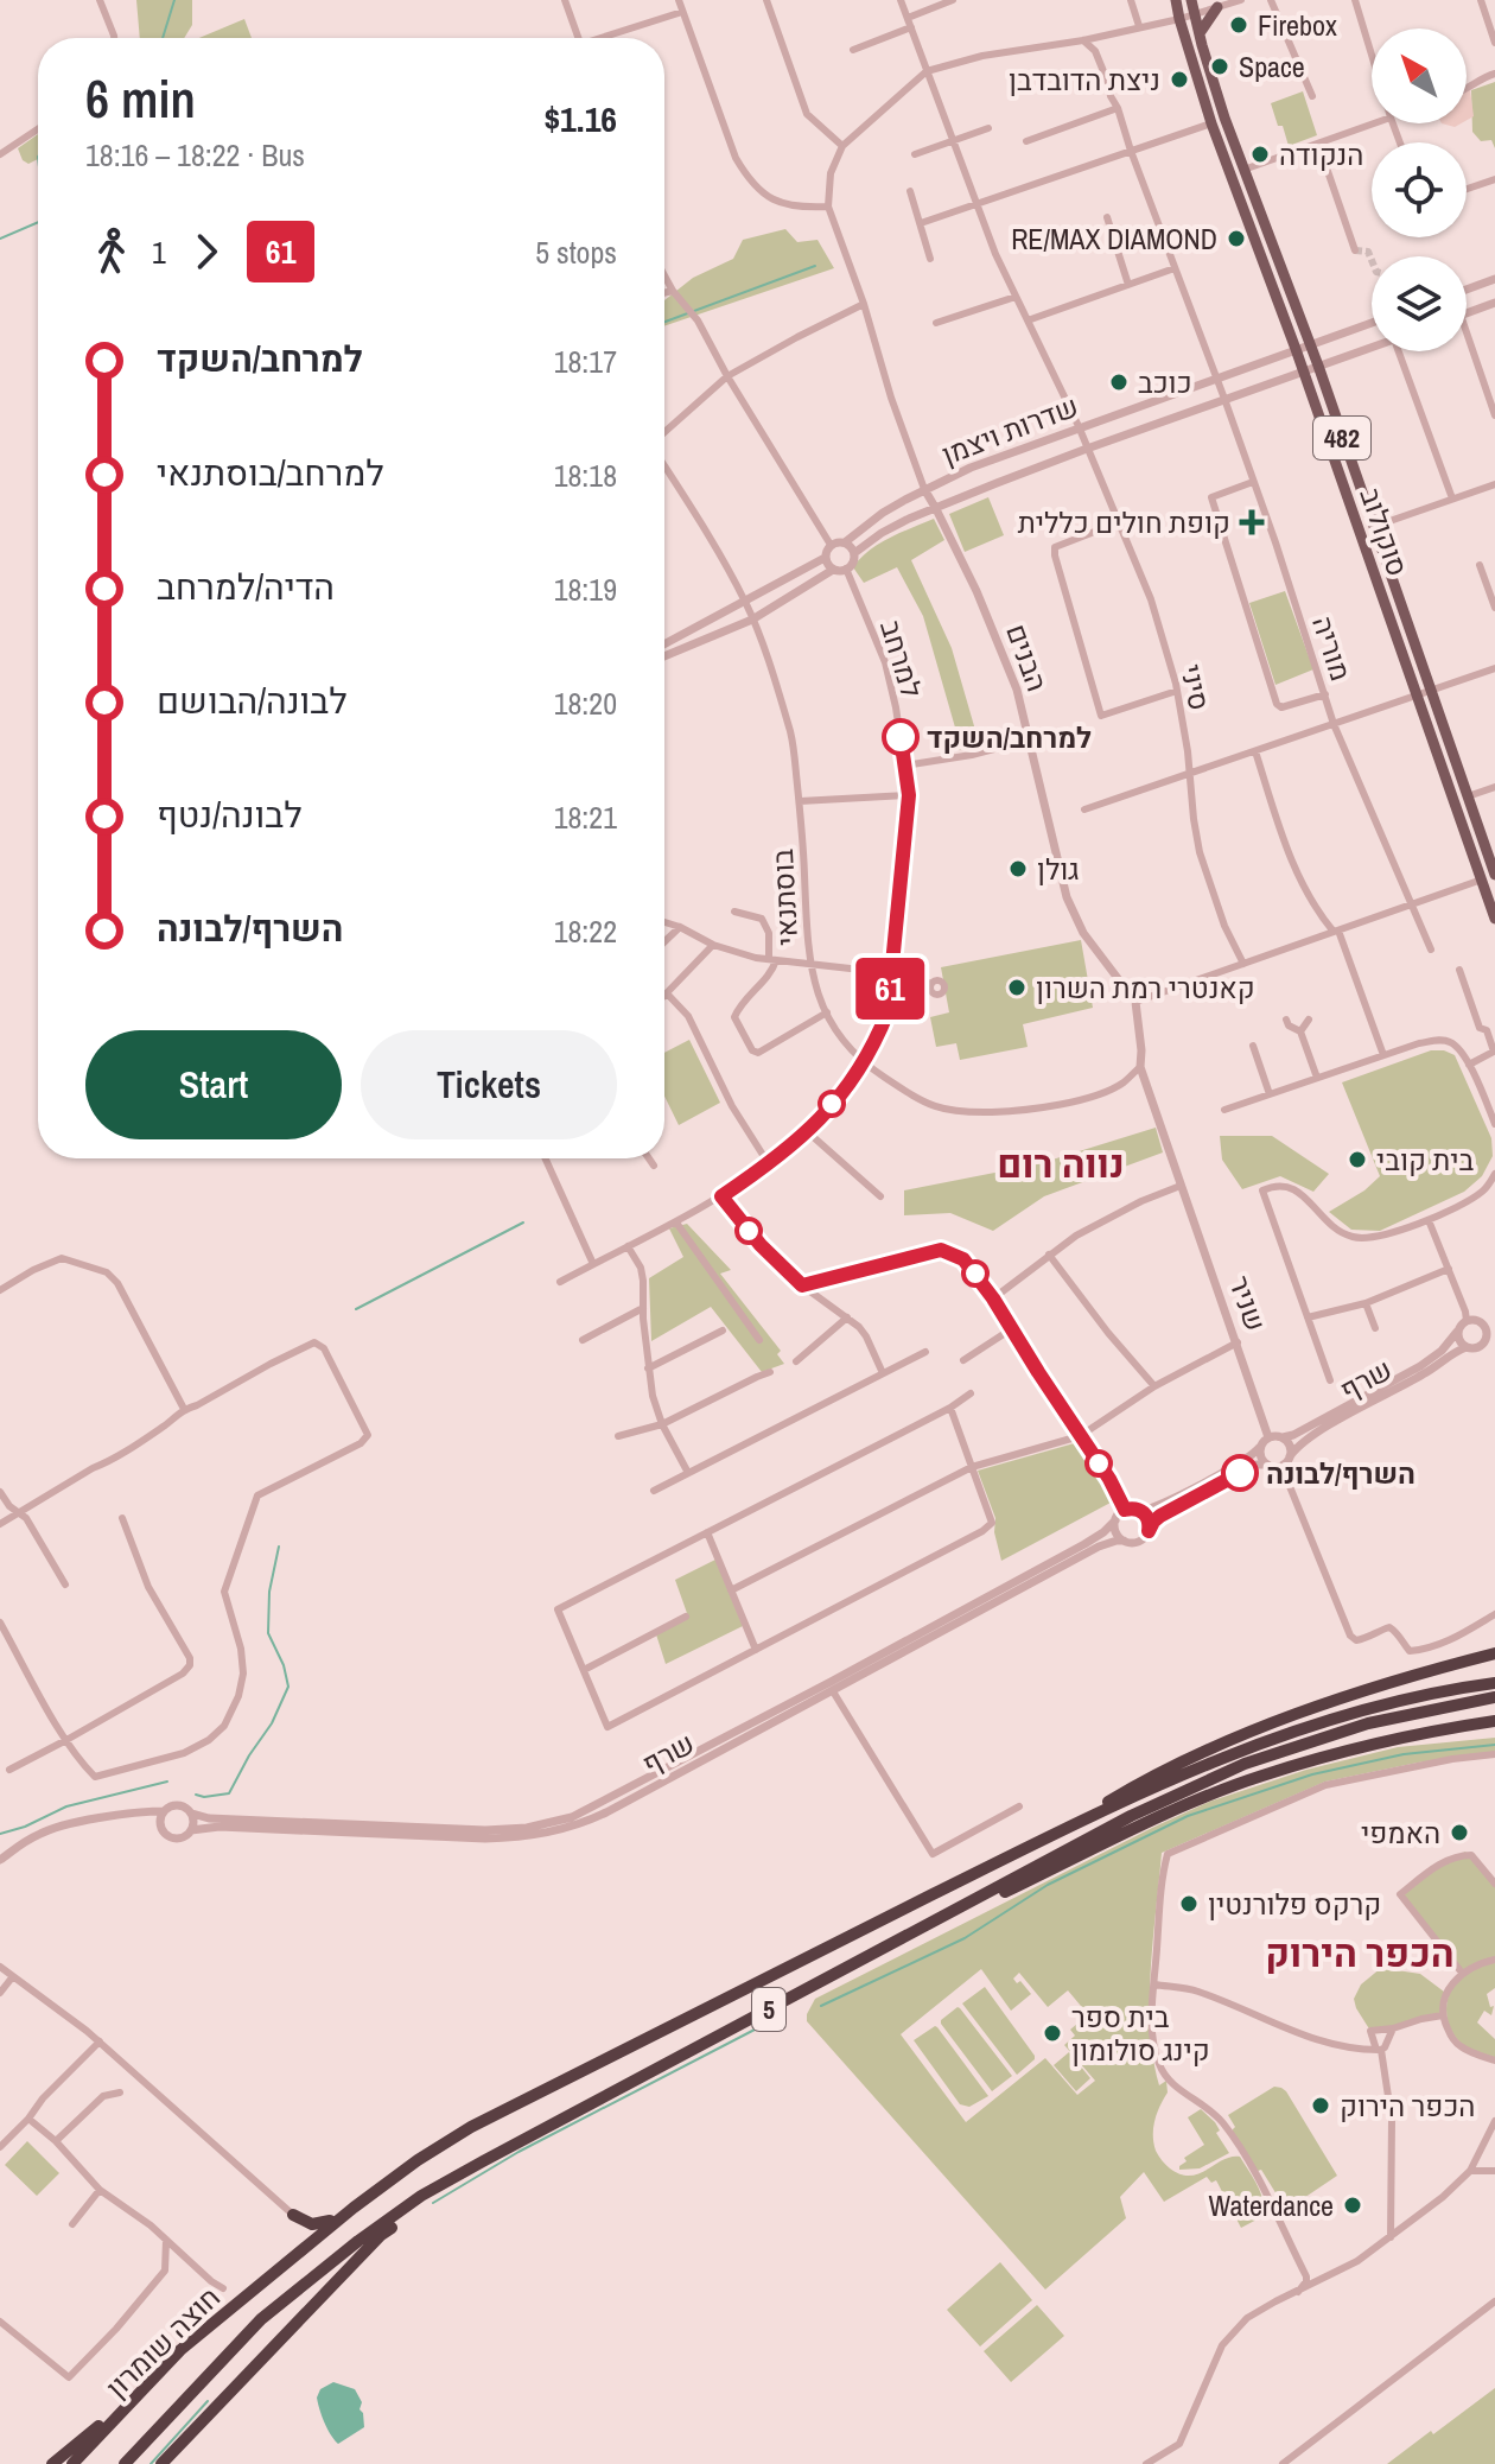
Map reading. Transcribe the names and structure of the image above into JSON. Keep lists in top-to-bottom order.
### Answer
{
  "streets": {
    "highway": ["5", "חוצה שומרון"],
    "main road": ["482", "סוקולוב"],
    "street": [
      "שדרות ויצמן",
      "מוריה",
      "הבנים",
      "למרחב",
      "סיני",
      "בוסתנאי",
      "שניר",
      "שרף"
    ]
  },
  "crossings": [
    ["שדרות ויצמן", "סוקולוב"],
    ["שדרות ויצמן", "מוריה"],
    ["שדרות ויצמן", "הבנים"],
    ["שדרות ויצמן", "למרחב"],
    ["שדרות ויצמן", "סיני"],
    ["למרחב", "בוסתנאי"],
    ["שניר", "שרף"],
    ["5", "חוצה שומרון"]
  ],
  "districts": ["נווה רום", "הכפר הירוק"],
  "places": {
    "other": [
      "Firebox",
      "Space",
      "ניצת הדובדבן",
      "הנקודה",
      "RE/MAX DIAMOND",
      "כוכב",
      "למרחב/השקד",
      "גולן",
      "קאנטרי רמת השרון",
      "בית קובי",
      "השרף/לבונה",
      "האמפי",
      "קרקס פלורנטין",
      "בית ספר קינג סולומון",
      "הכפר הירוק",
      "Waterdance"
    ],
    "health": ["קופת חולים כללית"]
  },
  "lines": ["bus line 61"],
  "north": "top left",
  "page": {
    "on_map": "61",
    "heading": ["6 min", "18:16 – 18:22 · Bus", "$1.16"],
    "legs": ["1", "61", "5 stops"],
    "list": [
      {
        "name": "למרחב/השקד",
        "value": "18:17"
      },
      {
        "name": "למרחב/בוסתנאי",
        "value": "18:18"
      },
      {
        "name": "הדיה/למרחב",
        "value": "18:19"
      },
      {
        "name": "לבונה/הבושם",
        "value": "18:20"
      },
      {
        "name": "לבונה/נטף",
        "value": "18:21"
      },
      {
        "name": "השרף/לבונה",
        "value": "18:22"
      }
    ],
    "buttons": ["Start", "Tickets"]
  }
}
